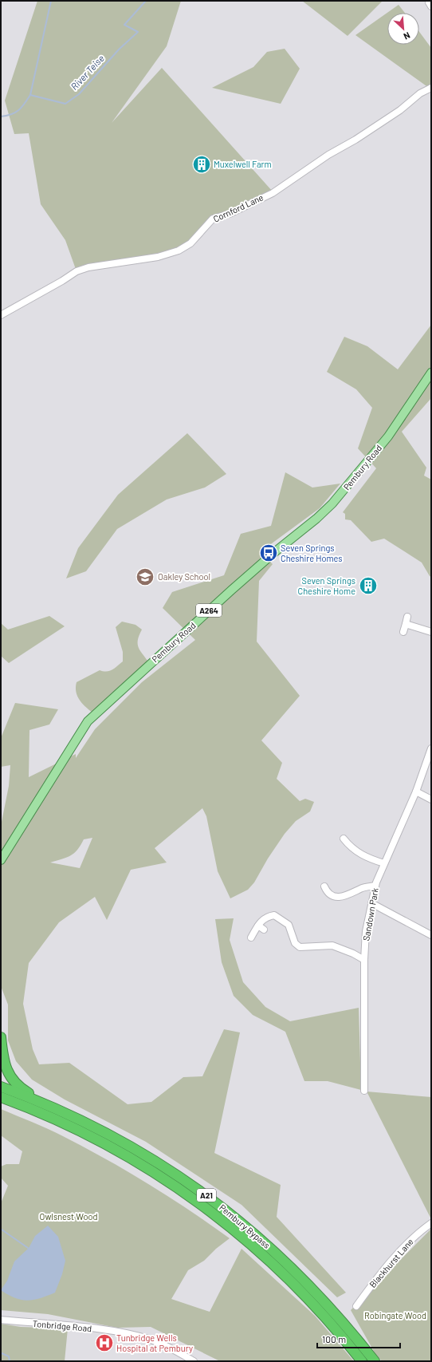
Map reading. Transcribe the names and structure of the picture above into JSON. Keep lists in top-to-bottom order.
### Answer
{
  "streets": {
    "highway": ["A21", "Pembury Bypass"],
    "main road": ["Pembury Road", "A264"],
    "street": [
      "Cornford Lane",
      "Sandown Park",
      "Blackhurst Lane",
      "Tonbridge Road"
    ]
  },
  "crossings": [
    ["A21", "Pembury Bypass"]
  ],
  "water": ["River Teise"],
  "parks": ["Owlsnest Wood", "Robingate Wood"],
  "places": {
    "building": ["Muxelwell Farm", "Seven Springs Cheshire Home"],
    "bus stop": ["Seven Springs Cheshire Homes"],
    "school or university": ["Oakley School"],
    "hospital": ["Tunbridge Wells Hospital at Pembury"]
  },
  "scale_bar": "100 m",
  "north": "bottom right"
}
